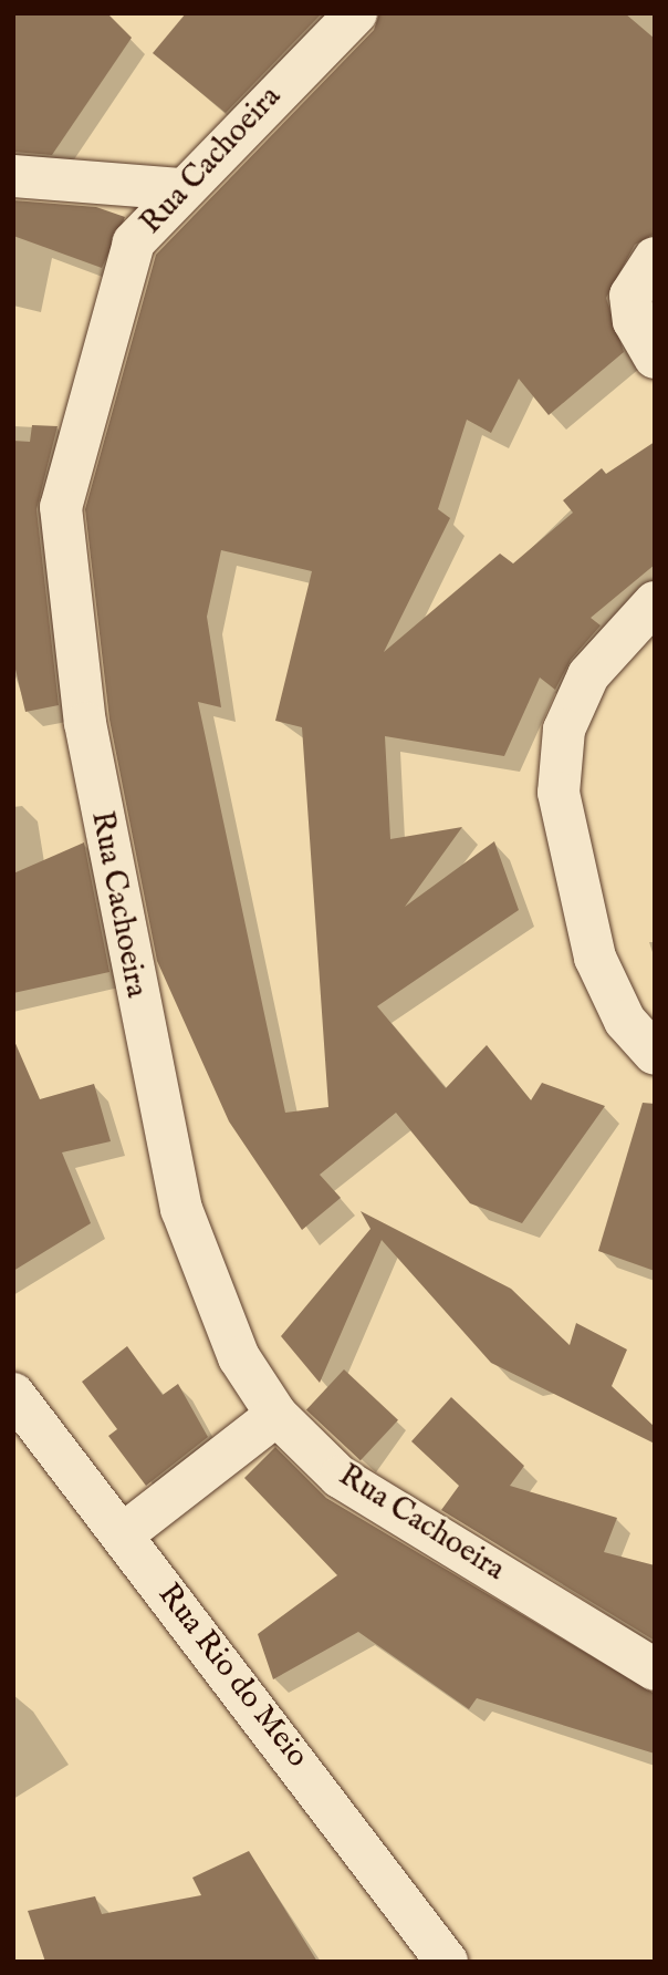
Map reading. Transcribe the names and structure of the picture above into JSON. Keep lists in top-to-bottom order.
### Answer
{
  "streets": {
    "street": ["Rua Cachoeira", "Rua Rio do Meio"]
  }
}
